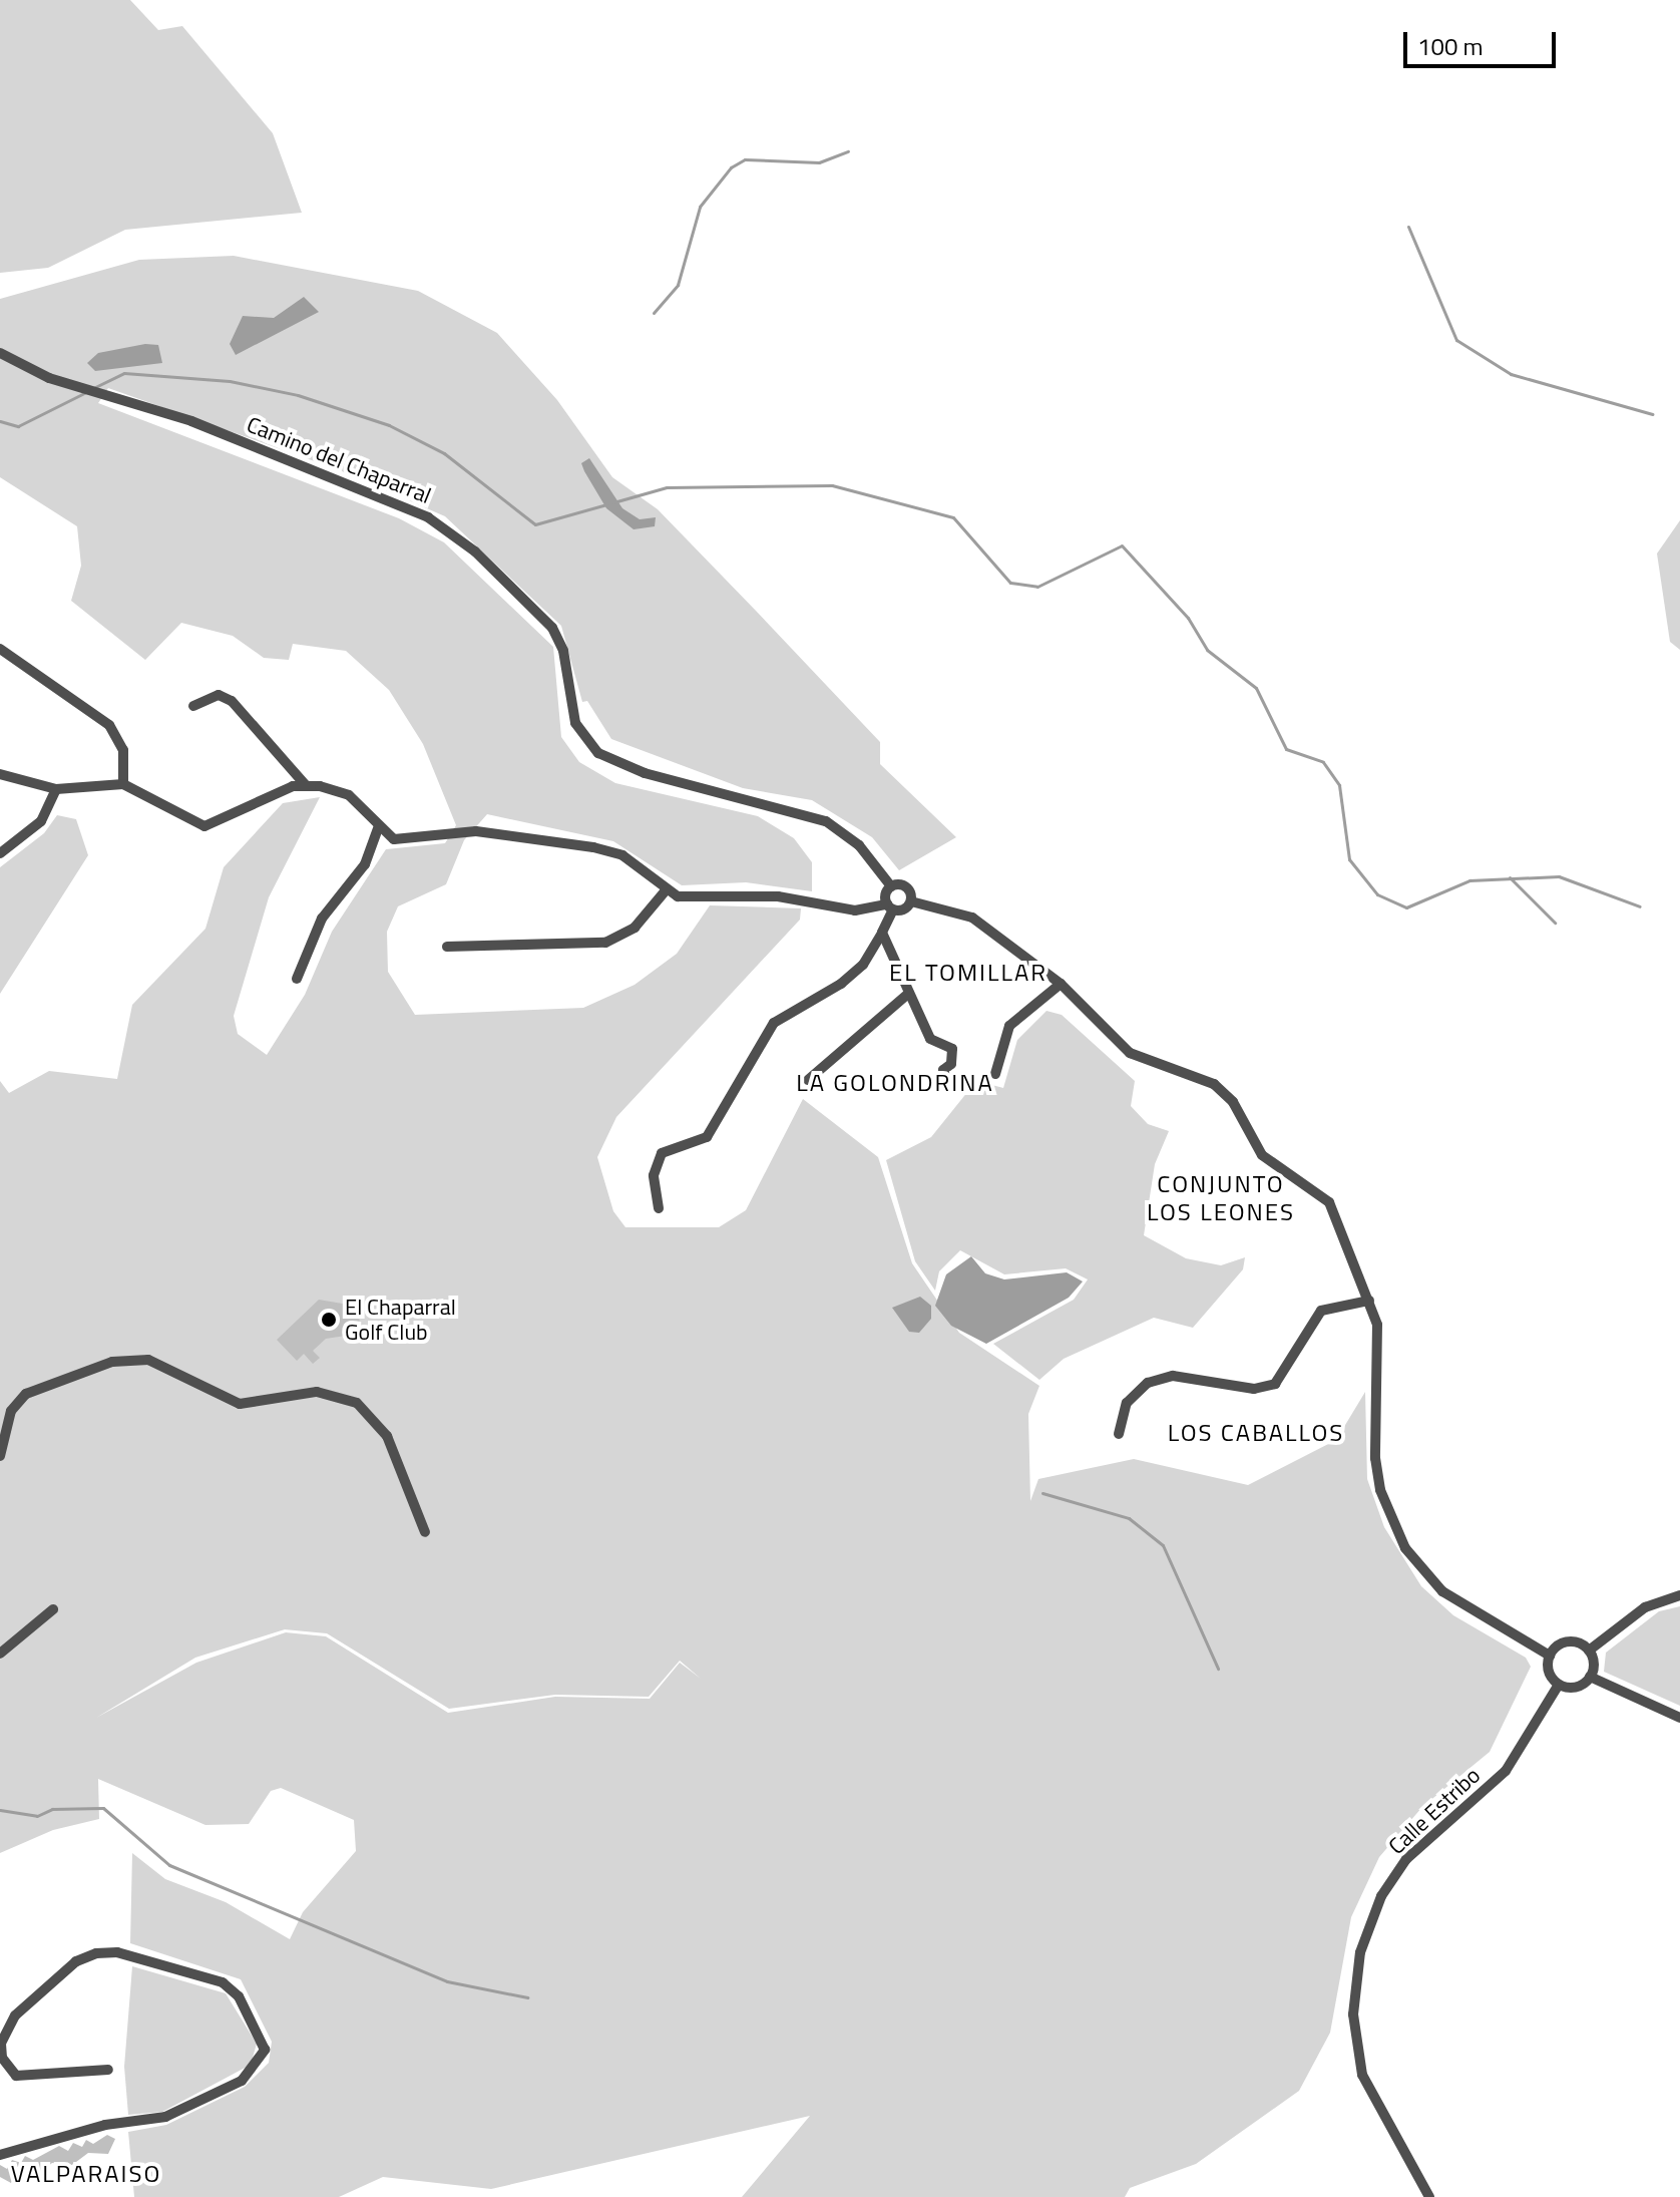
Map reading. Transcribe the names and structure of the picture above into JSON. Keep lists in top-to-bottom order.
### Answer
{
  "streets": {
    "street": ["Camino del Chaparral", "Calle Estribo"]
  },
  "districts": [
    "EL TOMILLAR",
    "LA GOLONDRINA",
    "CONJUNTO LOS LEONES",
    "LOS CABALLOS",
    "VALPARAISO"
  ],
  "places": ["El Chaparral Golf Club"],
  "scale_bar": "100 m"
}
